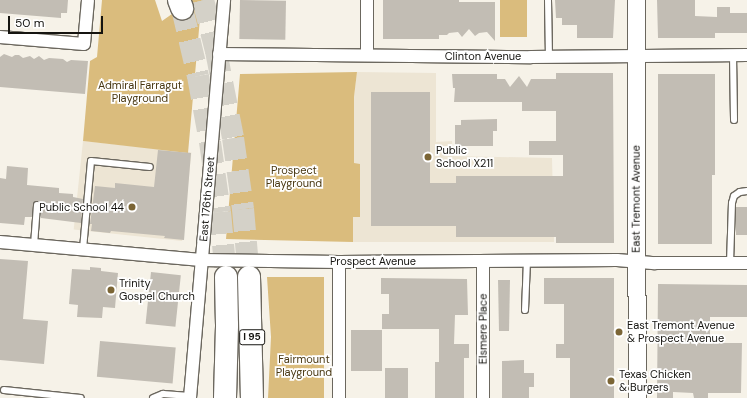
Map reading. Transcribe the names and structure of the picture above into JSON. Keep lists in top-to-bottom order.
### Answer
{
  "streets": {
    "highway": ["I 95"],
    "main road": ["East Tremont Avenue"],
    "street": [
      "Clinton Avenue",
      "East 176th Street",
      "Prospect Avenue",
      "Elsmere Place"
    ]
  },
  "crossings": [
    ["Clinton Avenue", "East 176th Street"],
    ["Clinton Avenue", "East Tremont Avenue"],
    ["East 176th Street", "Prospect Avenue"],
    ["East Tremont Avenue", "Prospect Avenue"],
    ["Prospect Avenue", "Elsmere Place"]
  ],
  "parks": ["Admiral Farragut Playground", "Prospect Playground", "Fairmount Playground"],
  "places": [
    "Public School X211",
    "Public School 44",
    "Trinity Gospel Church",
    "East Tremont Avenue & Prospect Avenue",
    "Texas Chicken & Burgers"
  ],
  "scale_bar": "50 m"
}
